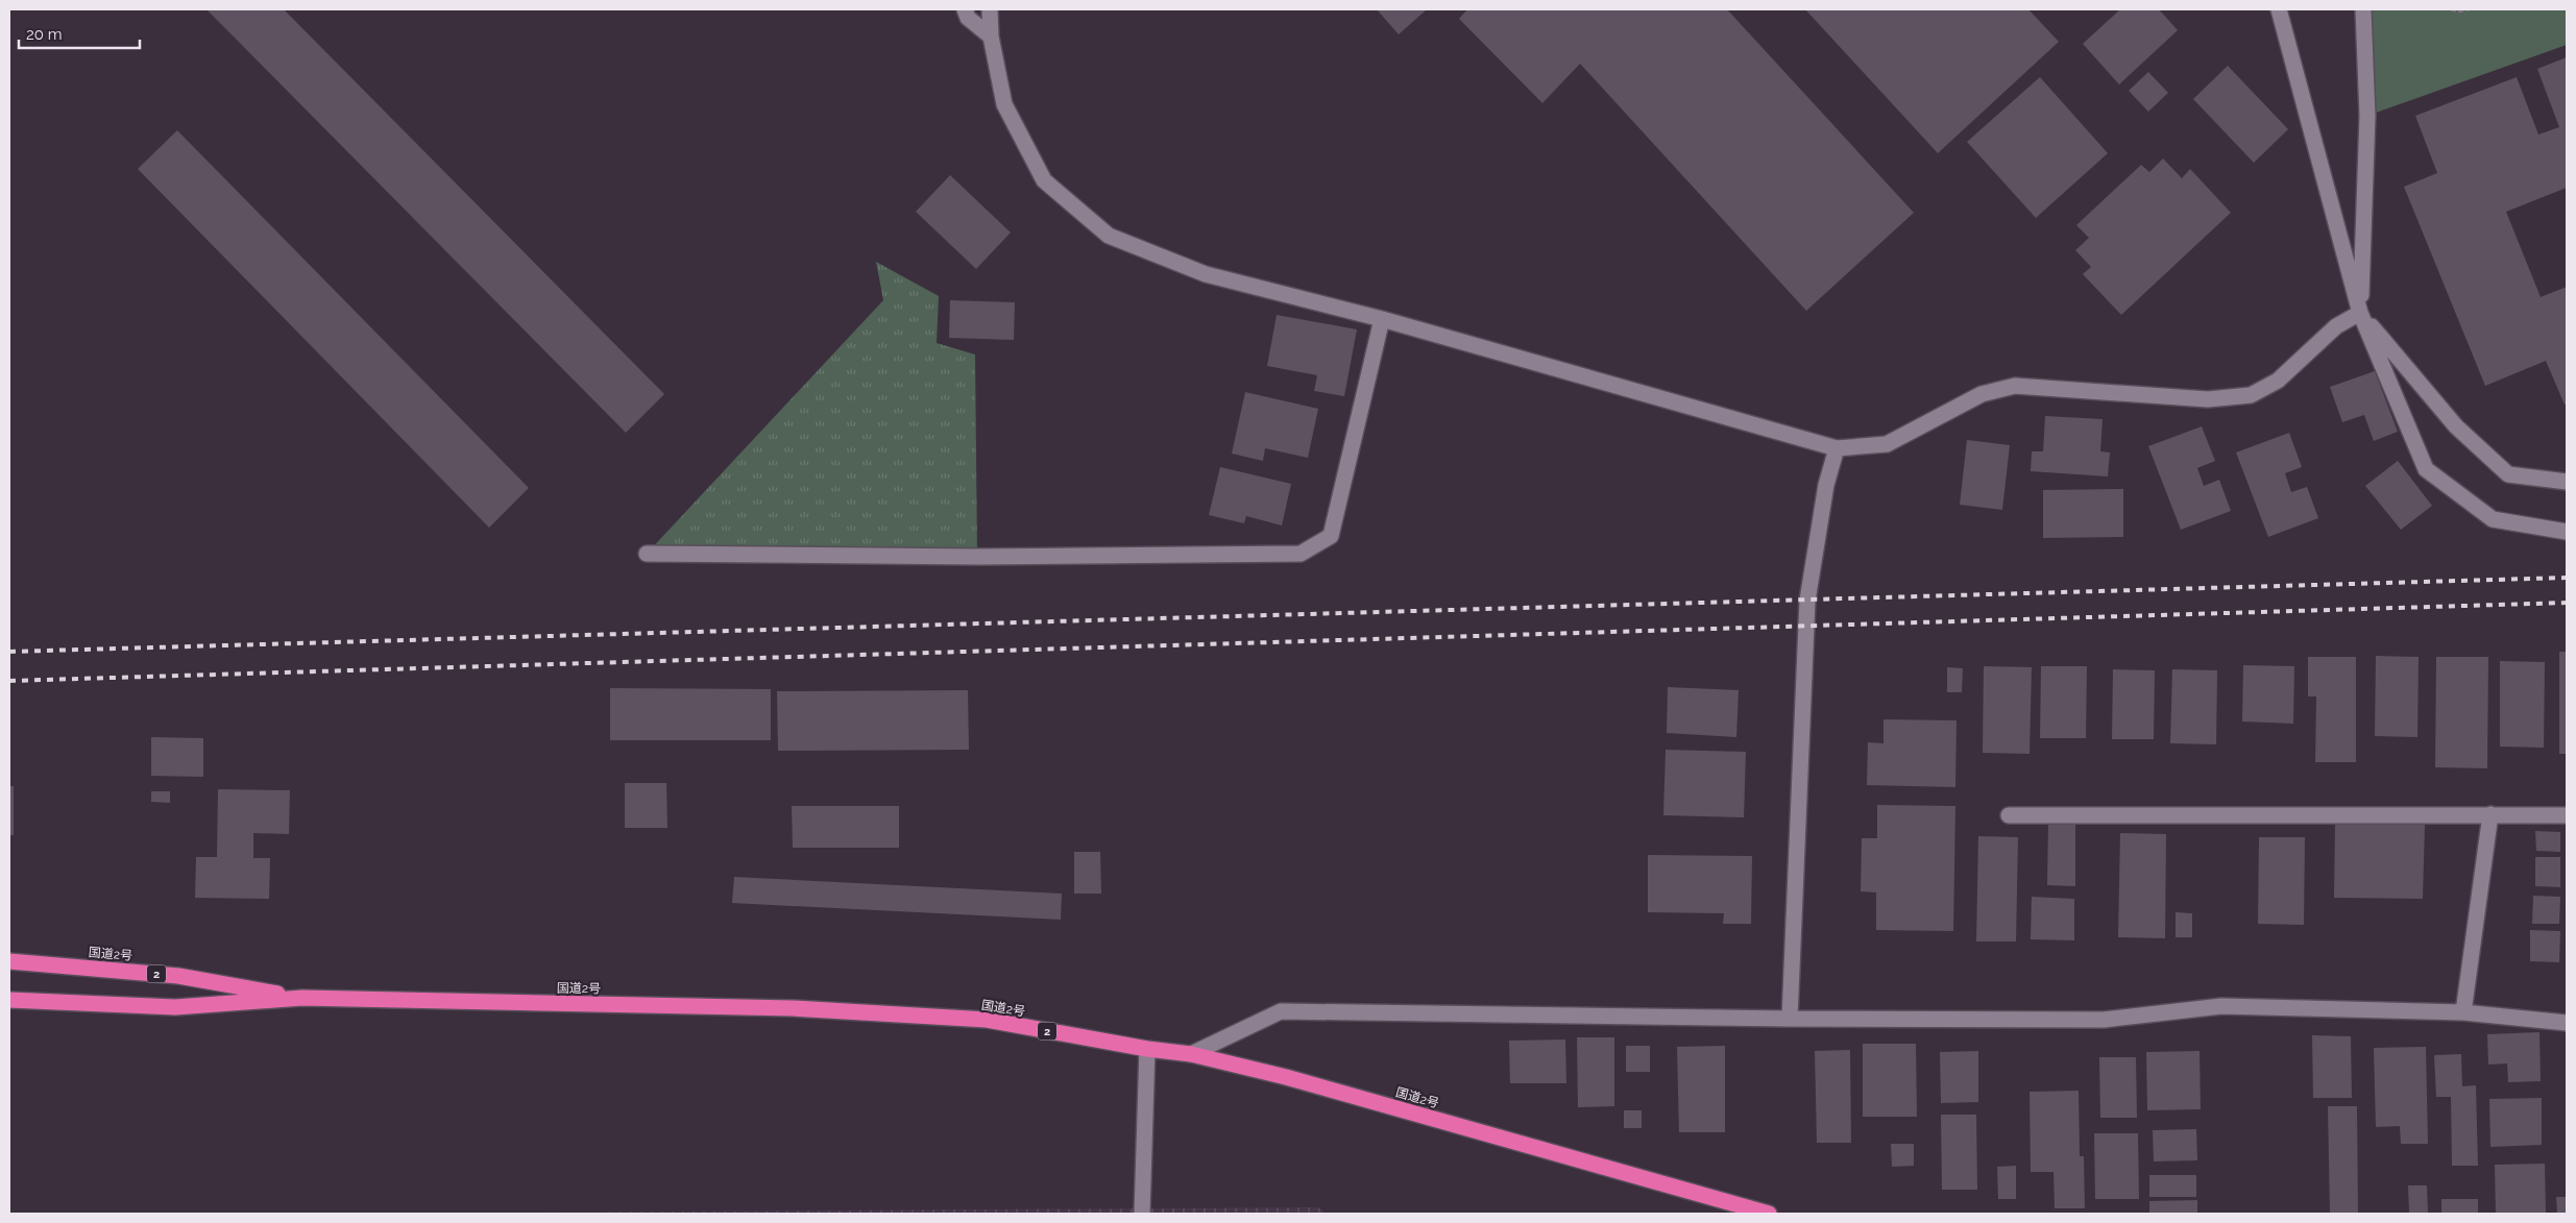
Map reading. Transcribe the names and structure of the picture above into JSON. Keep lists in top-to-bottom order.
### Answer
{
  "streets": {
    "highway": ["国道2号", "2"]
  },
  "scale_bar": "20 m"
}
